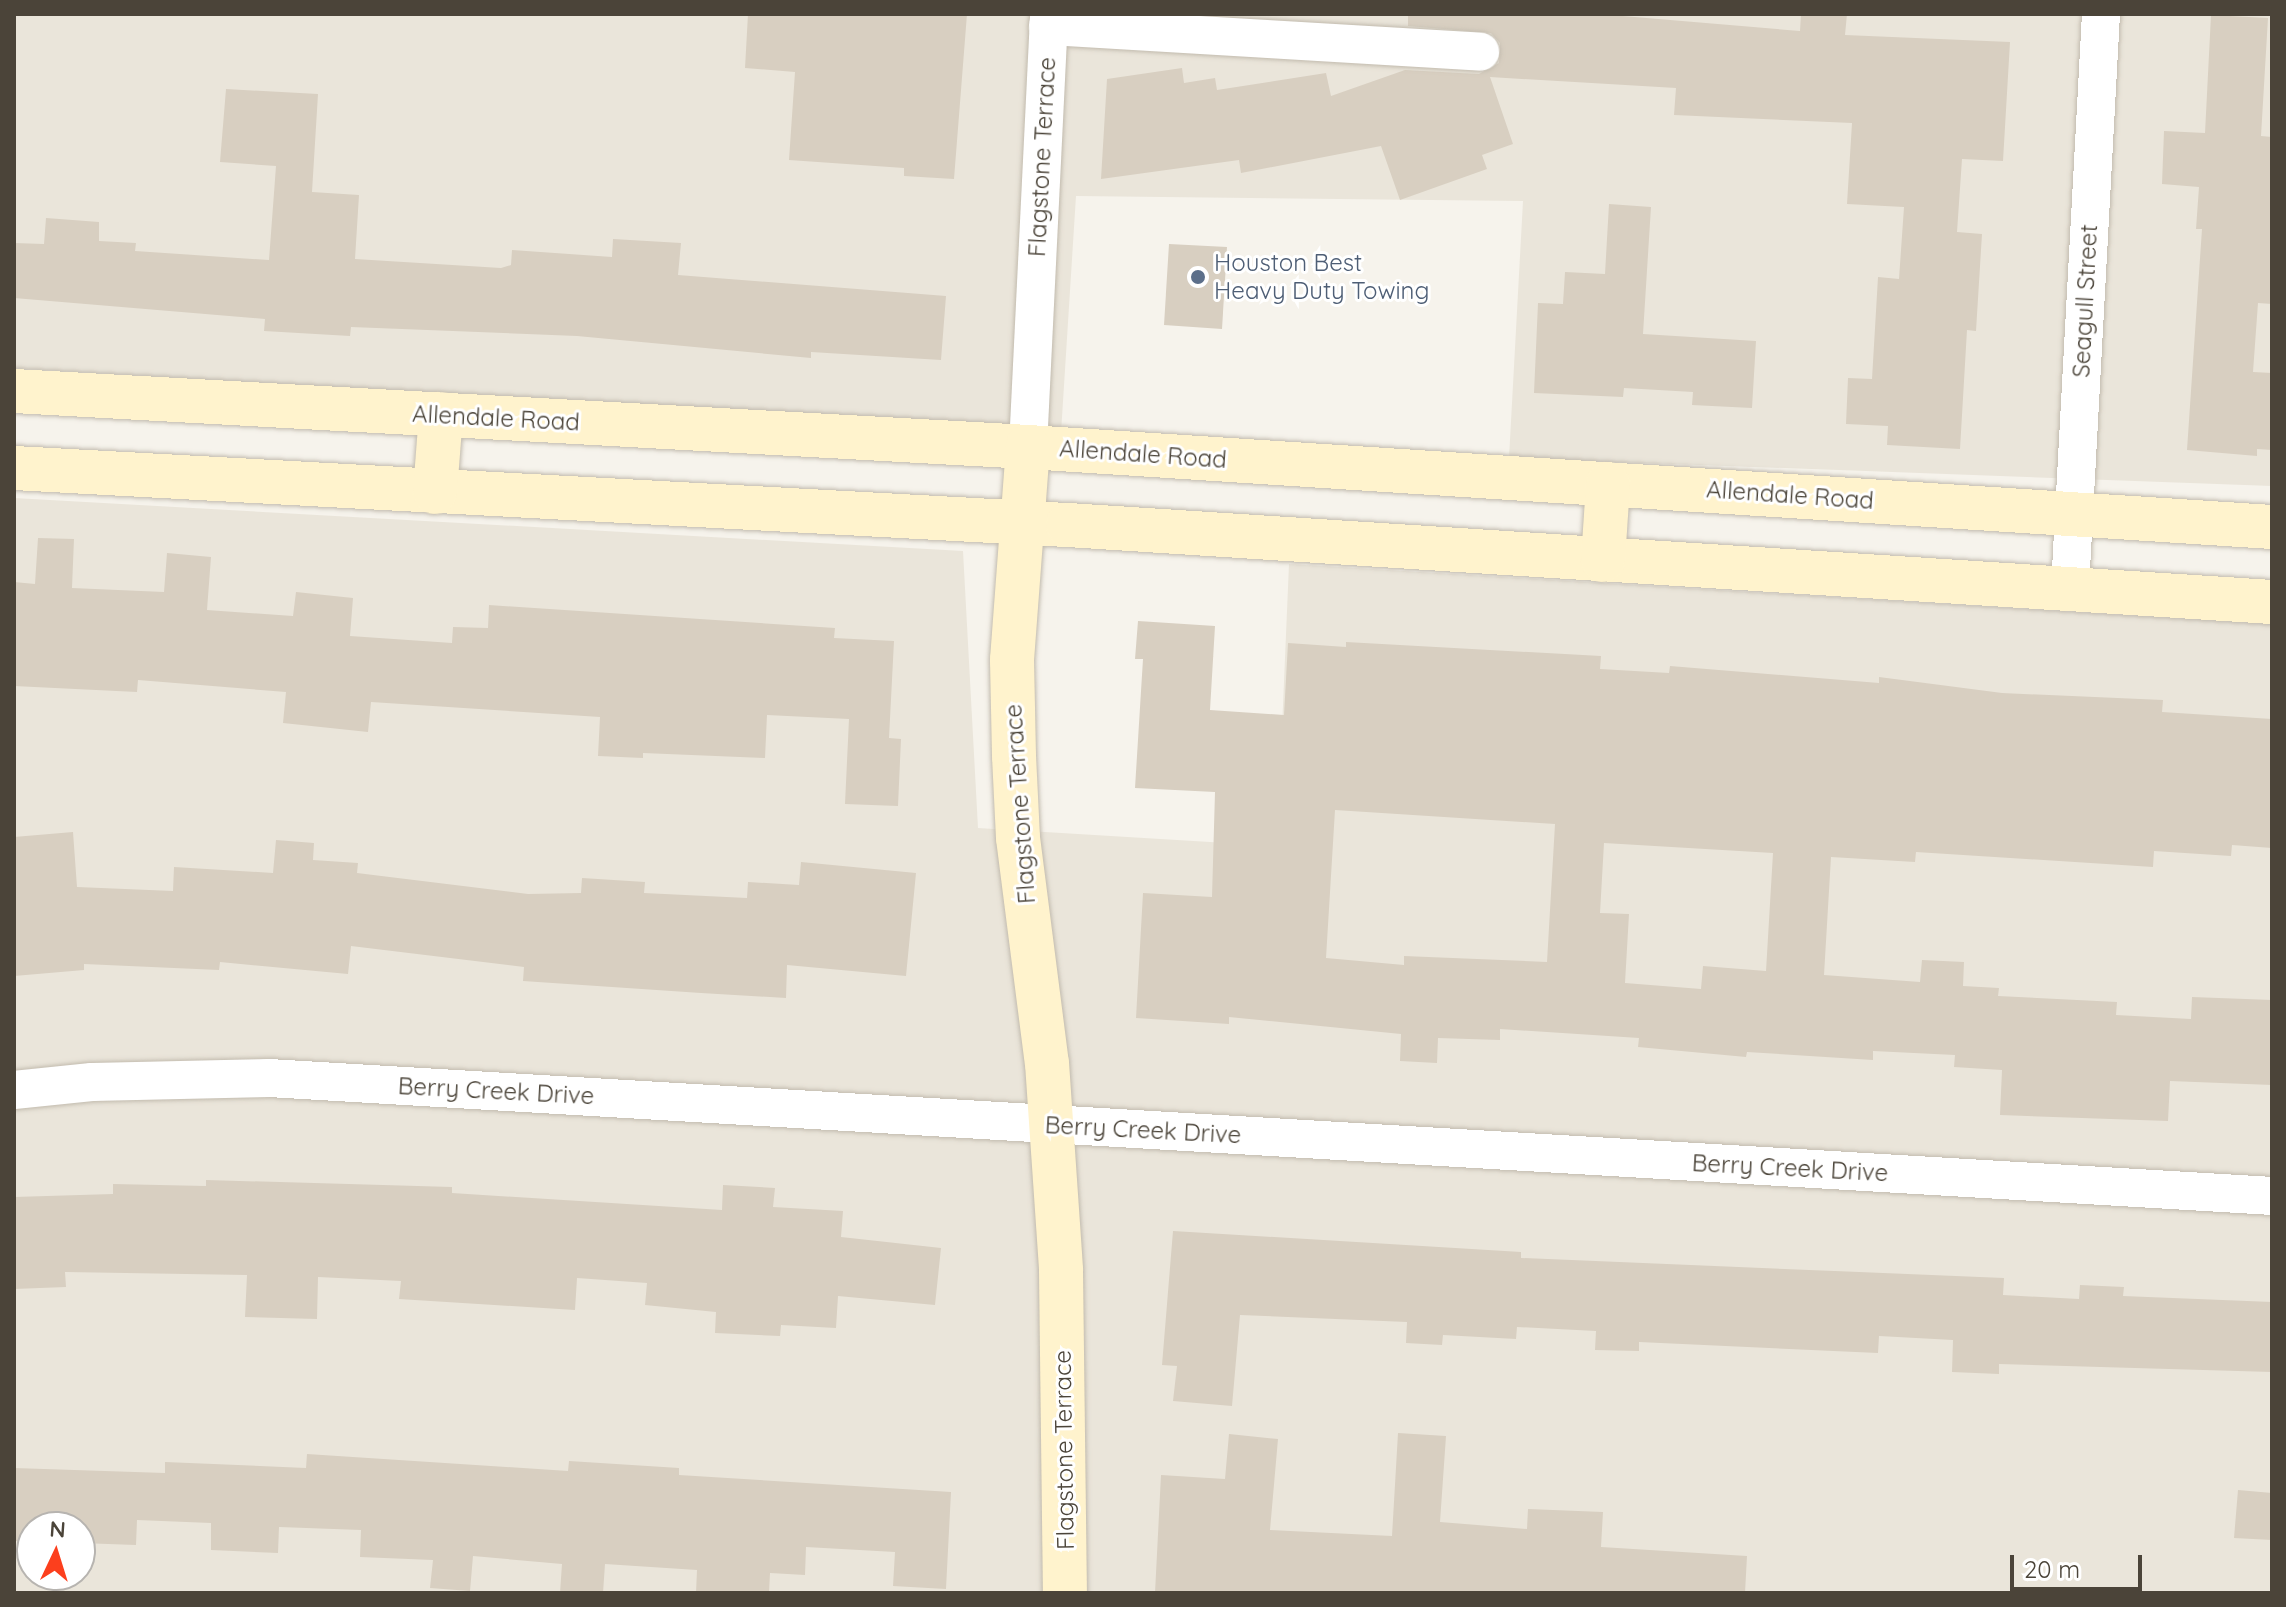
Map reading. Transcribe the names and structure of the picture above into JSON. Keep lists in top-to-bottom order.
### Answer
{
  "streets": {
    "main road": ["Flagstone Terrace", "Allendale Road"],
    "street": ["Seagull Street", "Berry Creek Drive"]
  },
  "crossings": [
    ["Flagstone Terrace", "Allendale Road"],
    ["Flagstone Terrace", "Berry Creek Drive"],
    ["Seagull Street", "Allendale Road"]
  ],
  "places": ["Houston Best Heavy Duty Towing"],
  "scale_bar": "20 m",
  "north": "top"
}
